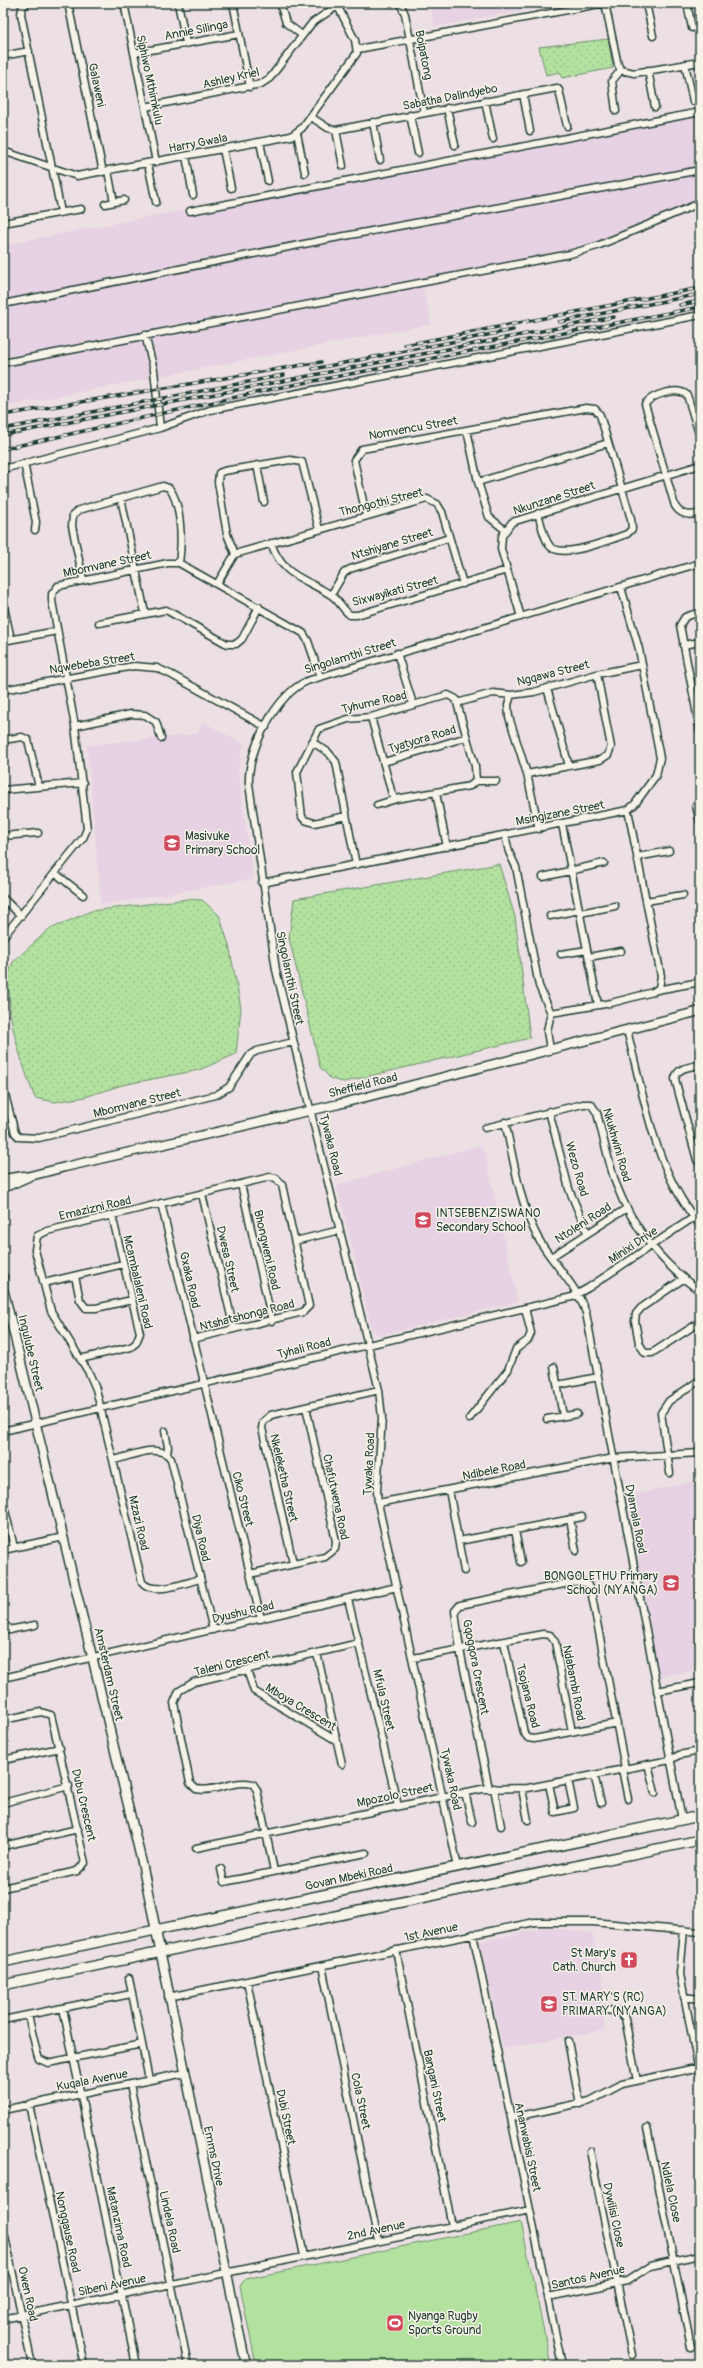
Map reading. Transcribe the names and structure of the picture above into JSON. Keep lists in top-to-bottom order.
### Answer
{
  "streets": {
    "main road": ["Govan Mbeki Road"],
    "street": [
      "Annie Silinga",
      "Boipatong",
      "Ashley Kriel",
      "Siphiwo Mthimkulu",
      "Galaweni",
      "Sabatha Dalindyebo",
      "Harry Gwala",
      "Nomvencu Street",
      "Nkunzane Street",
      "Thongothi Street",
      "Ntshiyane Street",
      "Mbomvane Street",
      "Sixwayikati Street",
      "Singolamthi Street",
      "Nqwebeba Street",
      "Ngqawa Street",
      "Tyhume Road",
      "Tyatyora Road",
      "Msingizane Street",
      "Sheffield Road",
      "Tywaka Road",
      "Nkukhwini Road",
      "Wezo Road",
      "Emazizni Road",
      "Ntoleni Road",
      "Minixi Drive",
      "Bhongweni Road",
      "Dwesa Street",
      "Gxaka Road",
      "Mcambalaleni Road",
      "Ntshatshonga Road",
      "Tyhali Road",
      "Ingulube Street",
      "Ndibele Road",
      "Nkeleketha Street",
      "Chafutwena Road",
      "Ciko Street",
      "Dyamala Road",
      "Mzazi Road",
      "Diya Road",
      "Dyushu Road",
      "Taleni Crescent",
      "Gqogqora Crescent",
      "Amsterdam Street",
      "Ndabambi Road",
      "Tsojana Road",
      "Mfula Street",
      "Mboya Crescent",
      "Mpozolo Street",
      "Dubu Crescent",
      "1st Avenue",
      "Kuqala Avenue",
      "Bangani Street",
      "Cola Street",
      "Dubi Street",
      "Ananwabisi Street",
      "Emms Drive",
      "Ndlela Close",
      "Dywilisi Close",
      "Lindela Road",
      "Matanzima Road",
      "2nd Avenue",
      "Nongqause Road",
      "Santos Avenue",
      "Sibeni Avenue",
      "Owen Road"
    ]
  },
  "crossings": [
    ["Annie Silinga", "Siphiwo Mthimkulu"],
    ["Boipatong", "Sabatha Dalindyebo"],
    ["Ashley Kriel", "Siphiwo Mthimkulu"],
    ["Siphiwo Mthimkulu", "Harry Gwala"],
    ["Galaweni", "Harry Gwala"],
    ["Nomvencu Street", "Nkunzane Street"],
    ["Nomvencu Street", "Thongothi Street"],
    ["Nkunzane Street", "Sixwayikati Street"],
    ["Nkunzane Street", "Singolamthi Street"],
    ["Thongothi Street", "Ntshiyane Street"],
    ["Thongothi Street", "Sixwayikati Street"],
    ["Ntshiyane Street", "Sixwayikati Street"],
    ["Mbomvane Street", "Singolamthi Street"],
    ["Mbomvane Street", "Nqwebeba Street"],
    ["Singolamthi Street", "Nqwebeba Street"],
    ["Singolamthi Street", "Msingizane Street"],
    ["Singolamthi Street", "Sheffield Road"],
    ["Singolamthi Street", "Tywaka Road"],
    ["Ngqawa Street", "Msingizane Street"],
    ["Sheffield Road", "Tywaka Road"],
    ["Tywaka Road", "Tyhali Road"],
    ["Tywaka Road", "Ndibele Road"],
    ["Tywaka Road", "Nkeleketha Street"],
    ["Tywaka Road", "Dyushu Road"],
    ["Tywaka Road", "Ndabambi Road"],
    ["Tywaka Road", "Mpozolo Street"],
    ["Tywaka Road", "Govan Mbeki Road"],
    ["Nkukhwini Road", "Wezo Road"],
    ["Nkukhwini Road", "Ntoleni Road"],
    ["Nkukhwini Road", "Minixi Drive"],
    ["Nkukhwini Road", "Dyamala Road"],
    ["Wezo Road", "Ntoleni Road"],
    ["Emazizni Road", "Bhongweni Road"],
    ["Emazizni Road", "Dwesa Street"],
    ["Emazizni Road", "Gxaka Road"],
    ["Emazizni Road", "Mcambalaleni Road"],
    ["Emazizni Road", "Ntshatshonga Road"],
    ["Emazizni Road", "Tyhali Road"],
    ["Emazizni Road", "Mzazi Road"],
    ["Ntoleni Road", "Dyamala Road"],
    ["Minixi Drive", "Tyhali Road"],
    ["Minixi Drive", "Dyamala Road"],
    ["Bhongweni Road", "Ntshatshonga Road"],
    ["Dwesa Street", "Ntshatshonga Road"],
    ["Gxaka Road", "Ntshatshonga Road"],
    ["Gxaka Road", "Tyhali Road"],
    ["Gxaka Road", "Ciko Street"],
    ["Tyhali Road", "Ingulube Street"],
    ["Tyhali Road", "Ciko Street"],
    ["Tyhali Road", "Dyamala Road"],
    ["Tyhali Road", "Mzazi Road"],
    ["Tyhali Road", "Amsterdam Street"],
    ["Ingulube Street", "Amsterdam Street"],
    ["Ndibele Road", "Dyamala Road"],
    ["Nkeleketha Street", "Chafutwena Road"],
    ["Chafutwena Road", "Ciko Street"],
    ["Ciko Street", "Dyushu Road"],
    ["Dyamala Road", "Mpozolo Street"],
    ["Dyamala Road", "Govan Mbeki Road"],
    ["Mzazi Road", "Diya Road"],
    ["Diya Road", "Dyushu Road"],
    ["Dyushu Road", "Amsterdam Street"],
    ["Dyushu Road", "Mfula Street"],
    ["Taleni Crescent", "Mfula Street"],
    ["Taleni Crescent", "Mboya Crescent"],
    ["Taleni Crescent", "Mpozolo Street"],
    ["Gqogqora Crescent", "Ndabambi Road"],
    ["Gqogqora Crescent", "Tsojana Road"],
    ["Gqogqora Crescent", "Mpozolo Street"],
    ["Amsterdam Street", "Govan Mbeki Road"],
    ["Amsterdam Street", "Emms Drive"],
    ["Ndabambi Road", "Tsojana Road"],
    ["Mfula Street", "Mpozolo Street"],
    ["1st Avenue", "Bangani Street"],
    ["1st Avenue", "Cola Street"],
    ["1st Avenue", "Dubi Street"],
    ["1st Avenue", "Ananwabisi Street"],
    ["1st Avenue", "Emms Drive"],
    ["Kuqala Avenue", "Emms Drive"],
    ["Kuqala Avenue", "Lindela Road"],
    ["Kuqala Avenue", "Matanzima Road"],
    ["Kuqala Avenue", "Nongqause Road"],
    ["Bangani Street", "2nd Avenue"],
    ["Cola Street", "2nd Avenue"],
    ["Dubi Street", "2nd Avenue"],
    ["Ananwabisi Street", "2nd Avenue"],
    ["Ananwabisi Street", "Santos Avenue"],
    ["Emms Drive", "2nd Avenue"],
    ["Emms Drive", "Sibeni Avenue"],
    ["Ndlela Close", "Santos Avenue"],
    ["Dywilisi Close", "Santos Avenue"],
    ["Lindela Road", "Sibeni Avenue"],
    ["Matanzima Road", "Sibeni Avenue"],
    ["2nd Avenue", "Sibeni Avenue"],
    ["Nongqause Road", "Sibeni Avenue"],
    ["Sibeni Avenue", "Owen Road"]
  ],
  "places": {
    "school or university": [
      "Masivuke Primary School",
      "INTSEBENZISWANO Secondary School",
      "BONGOLETHU Primary School (NYANGA)",
      "ST. MARY'S (RC) PRIMARY (NYANGA)"
    ],
    "church": ["St Mary's Cath. Church"],
    "sports": ["Nyanga Rugby Sports Ground"]
  }
}
